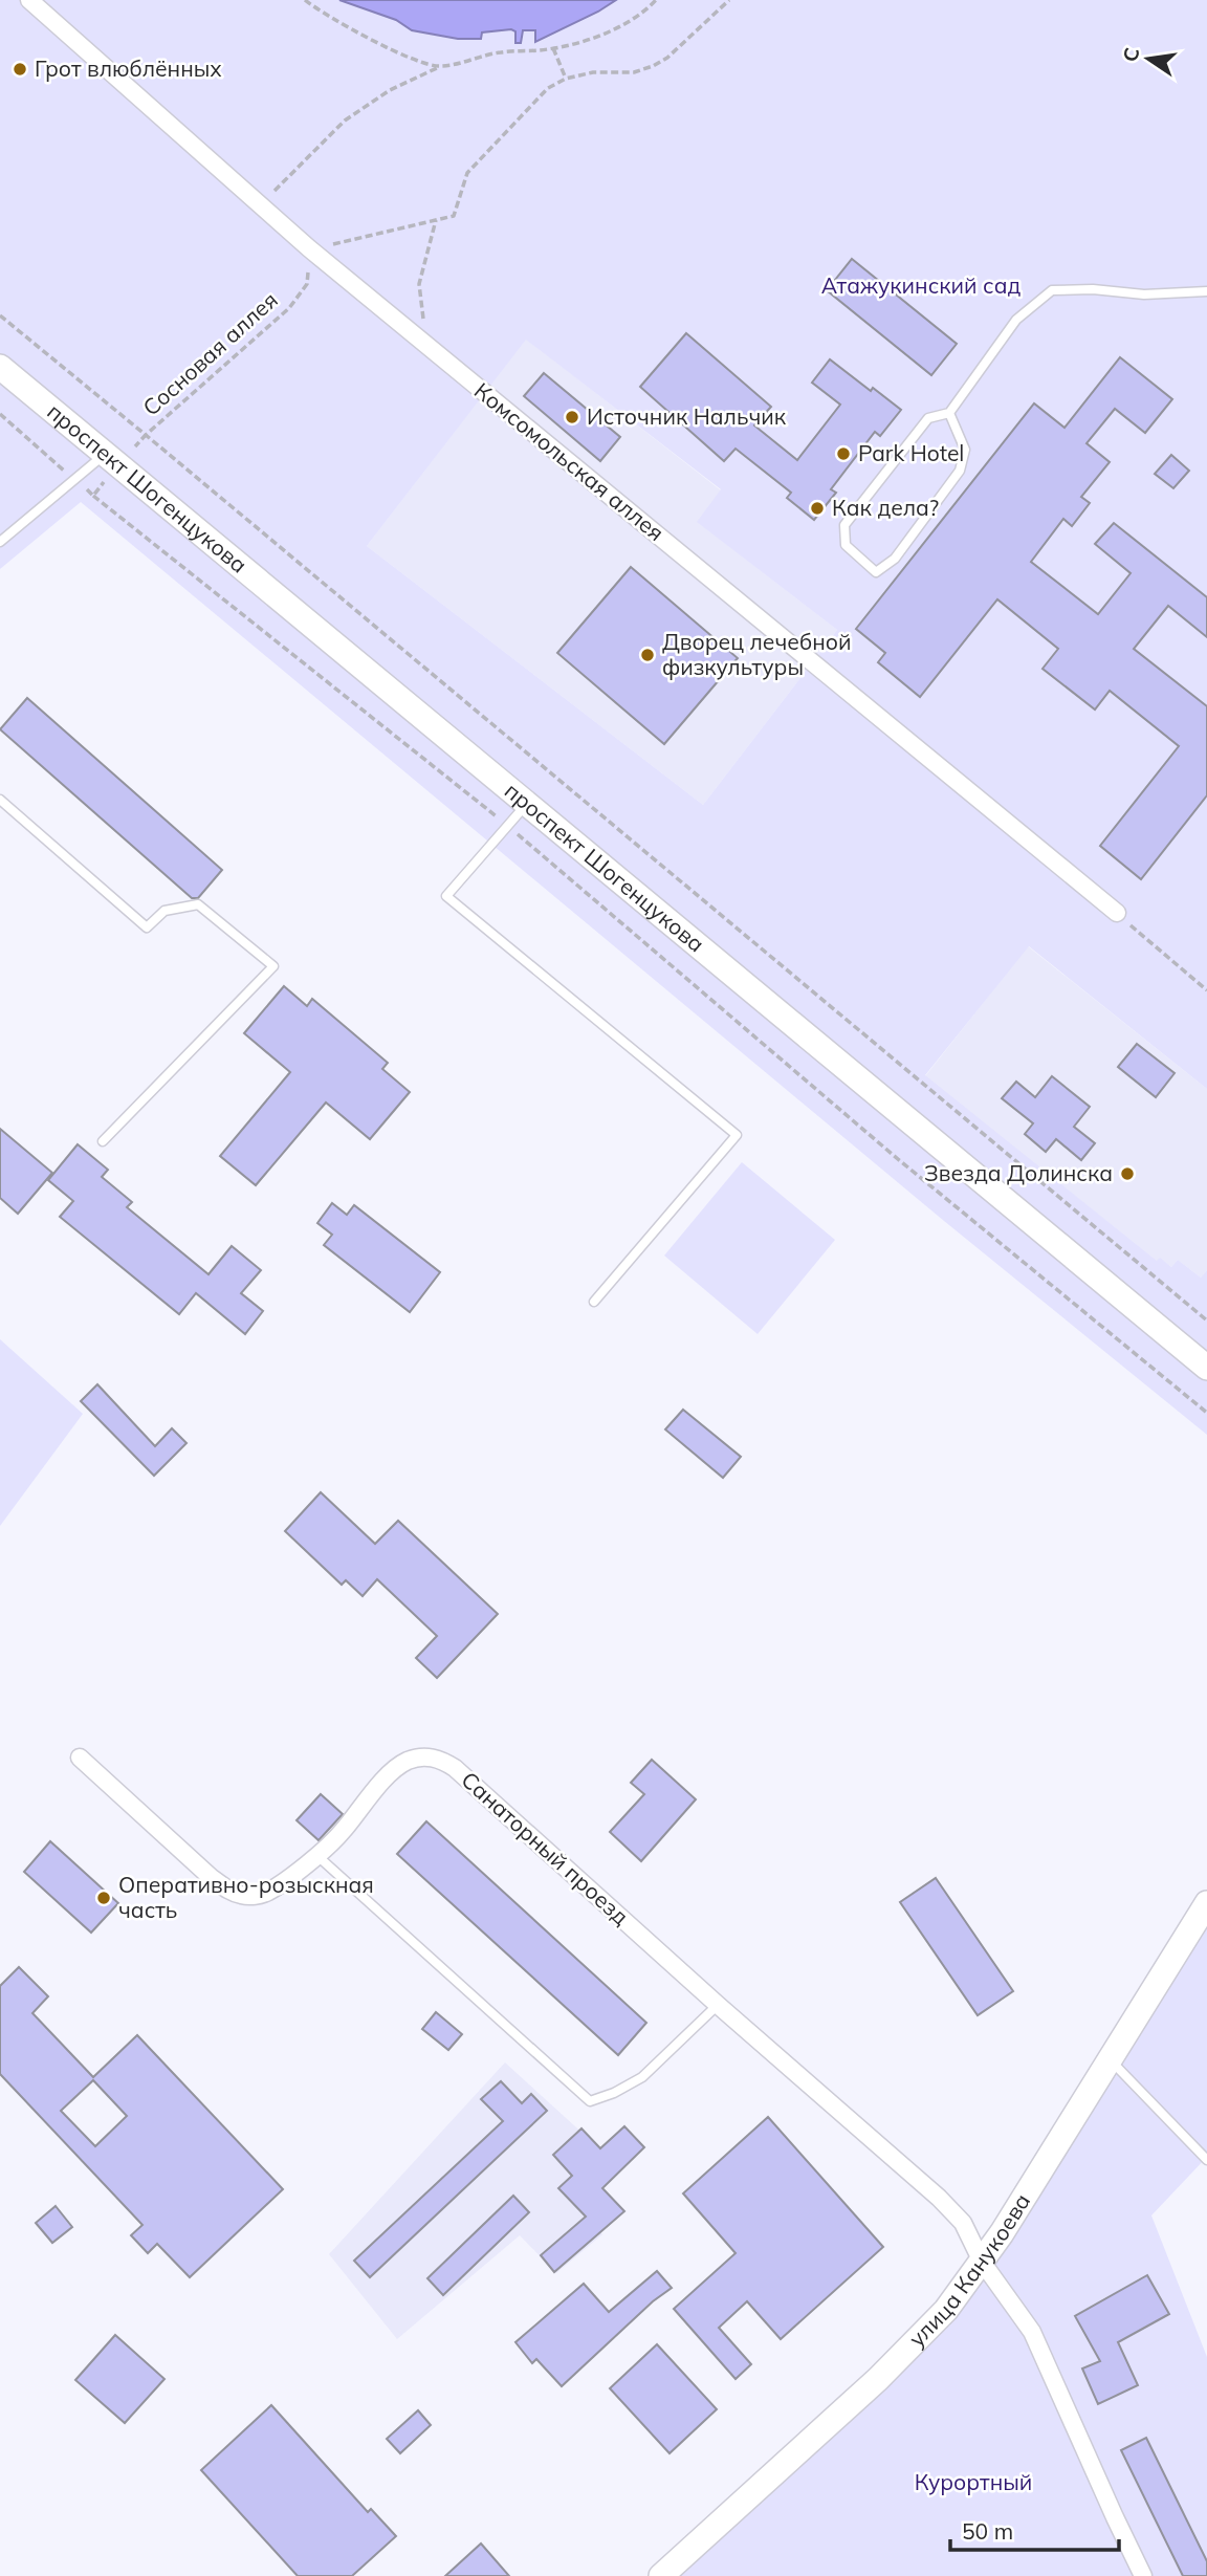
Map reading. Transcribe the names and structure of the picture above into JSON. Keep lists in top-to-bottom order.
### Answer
{
  "streets": {
    "street": [
      "Комсомольская аллея",
      "проспект Шогенцукова",
      "Санаторный проезд",
      "улица Канукоева"
    ],
    "path": ["Сосновая аллея"]
  },
  "crossings": [
    ["Сосновая аллея", "Комсомольская аллея"],
    ["Санаторный проезд", "улица Канукоева"]
  ],
  "parks": ["Атажукинский сад", "Курортный"],
  "places": [
    "Грот влюблённых",
    "Источник Нальчик",
    "Park Hotel",
    "Как дела?",
    "Дворец лечебной физкультуры",
    "Звезда Долинска",
    "Оперативно-розыскная часть"
  ],
  "scale_bar": "50 m",
  "north": "left"
}
